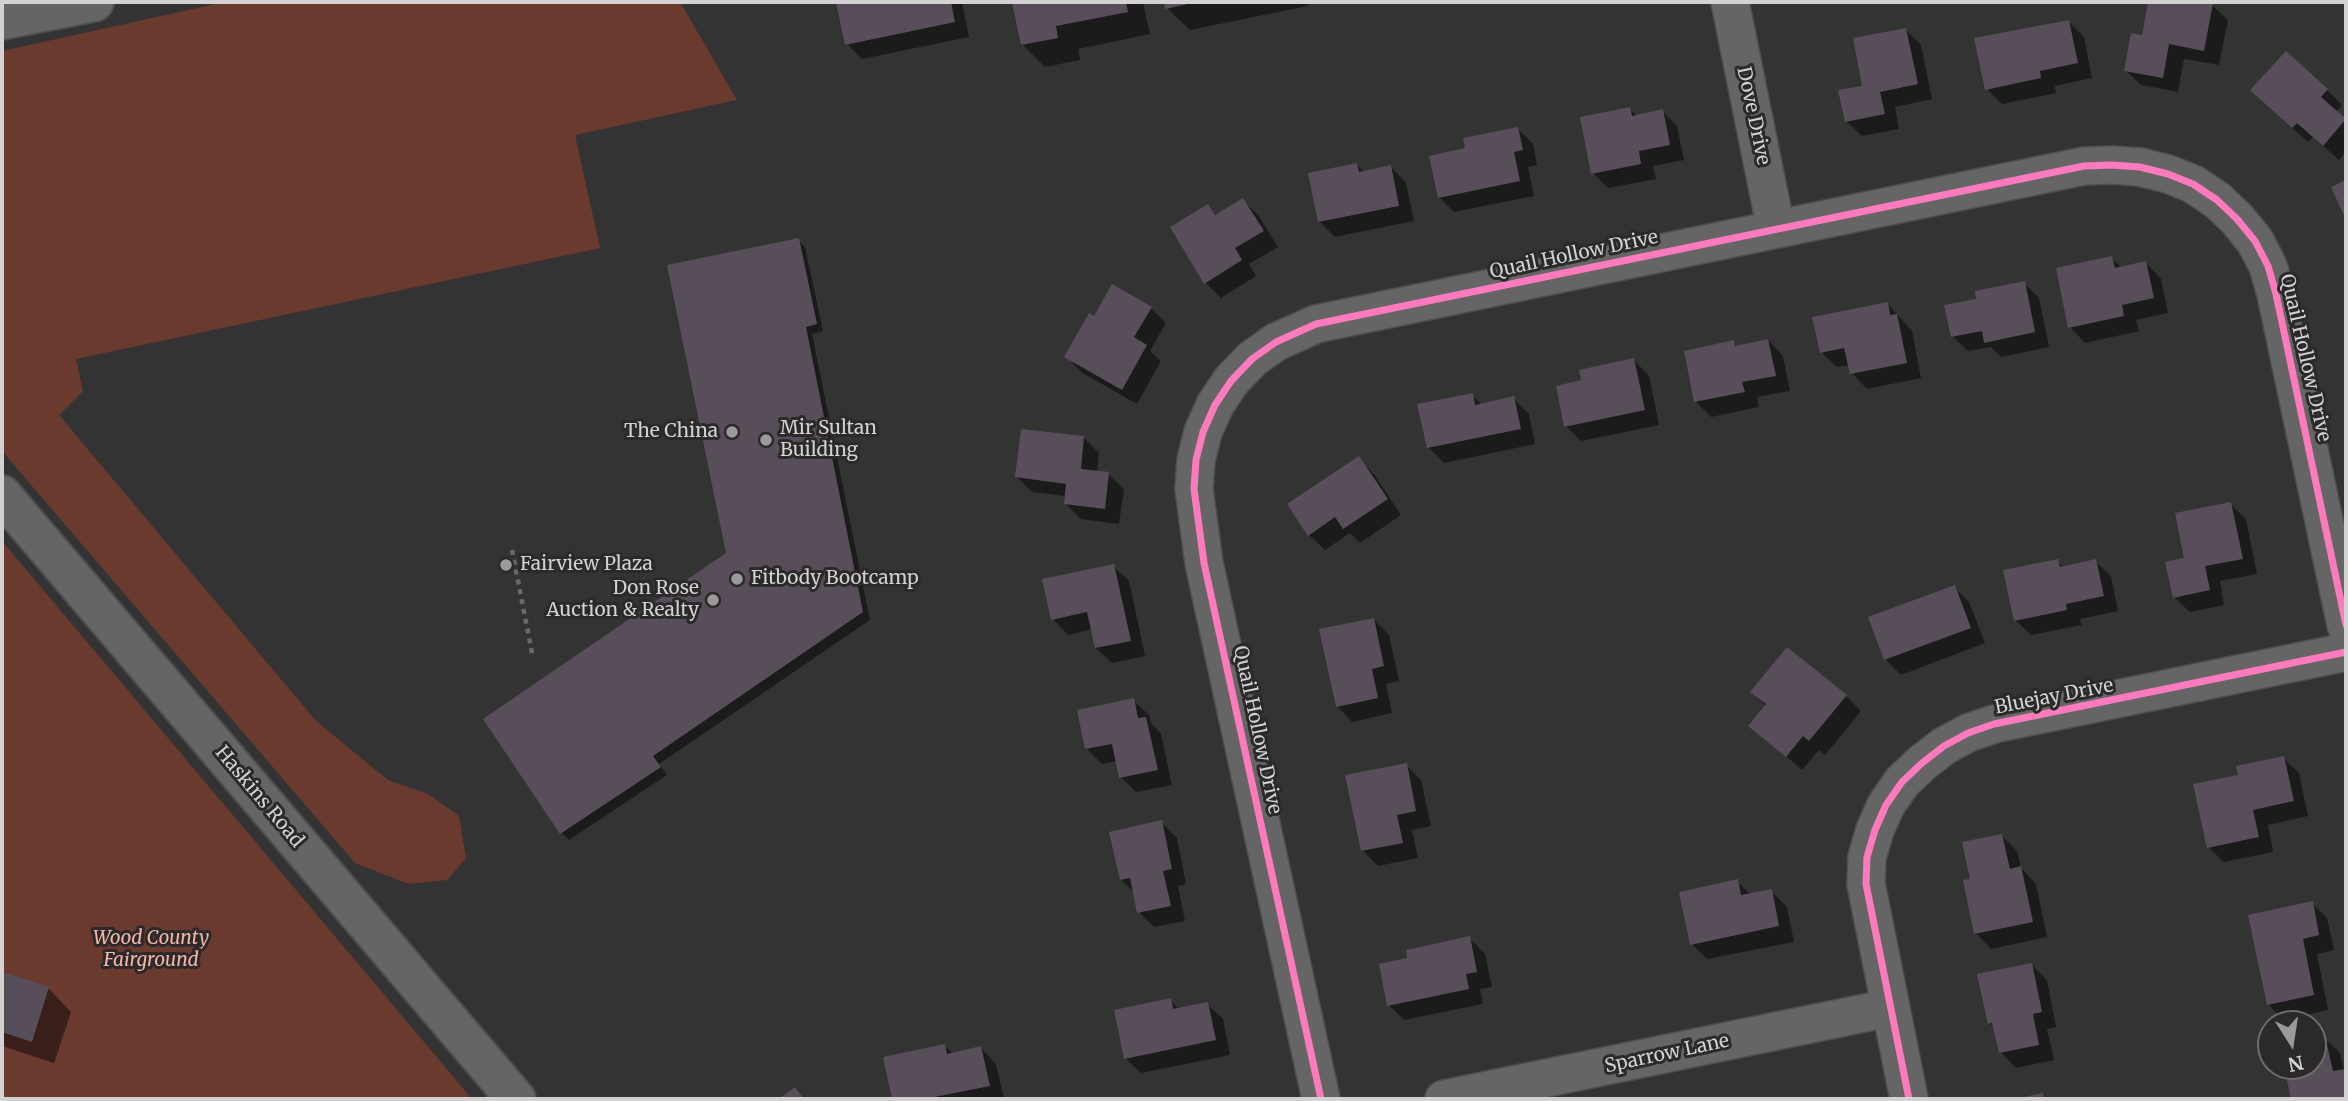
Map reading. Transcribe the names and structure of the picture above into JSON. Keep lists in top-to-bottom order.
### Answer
{
  "streets": {
    "main road": ["Haskins Road"],
    "street": [
      "Dove Drive",
      "Quail Hollow Drive",
      "Bluejay Drive",
      "Sparrow Lane"
    ]
  },
  "crossings": [
    ["Dove Drive", "Quail Hollow Drive"],
    ["Bluejay Drive", "Sparrow Lane"]
  ],
  "parks": ["Wood County Fairground"],
  "places": [
    "The China",
    "Mir Sultan Building",
    "Fairview Plaza",
    "Fitbody Bootcamp",
    "Don Rose Auction & Realty"
  ],
  "north": "bottom"
}
